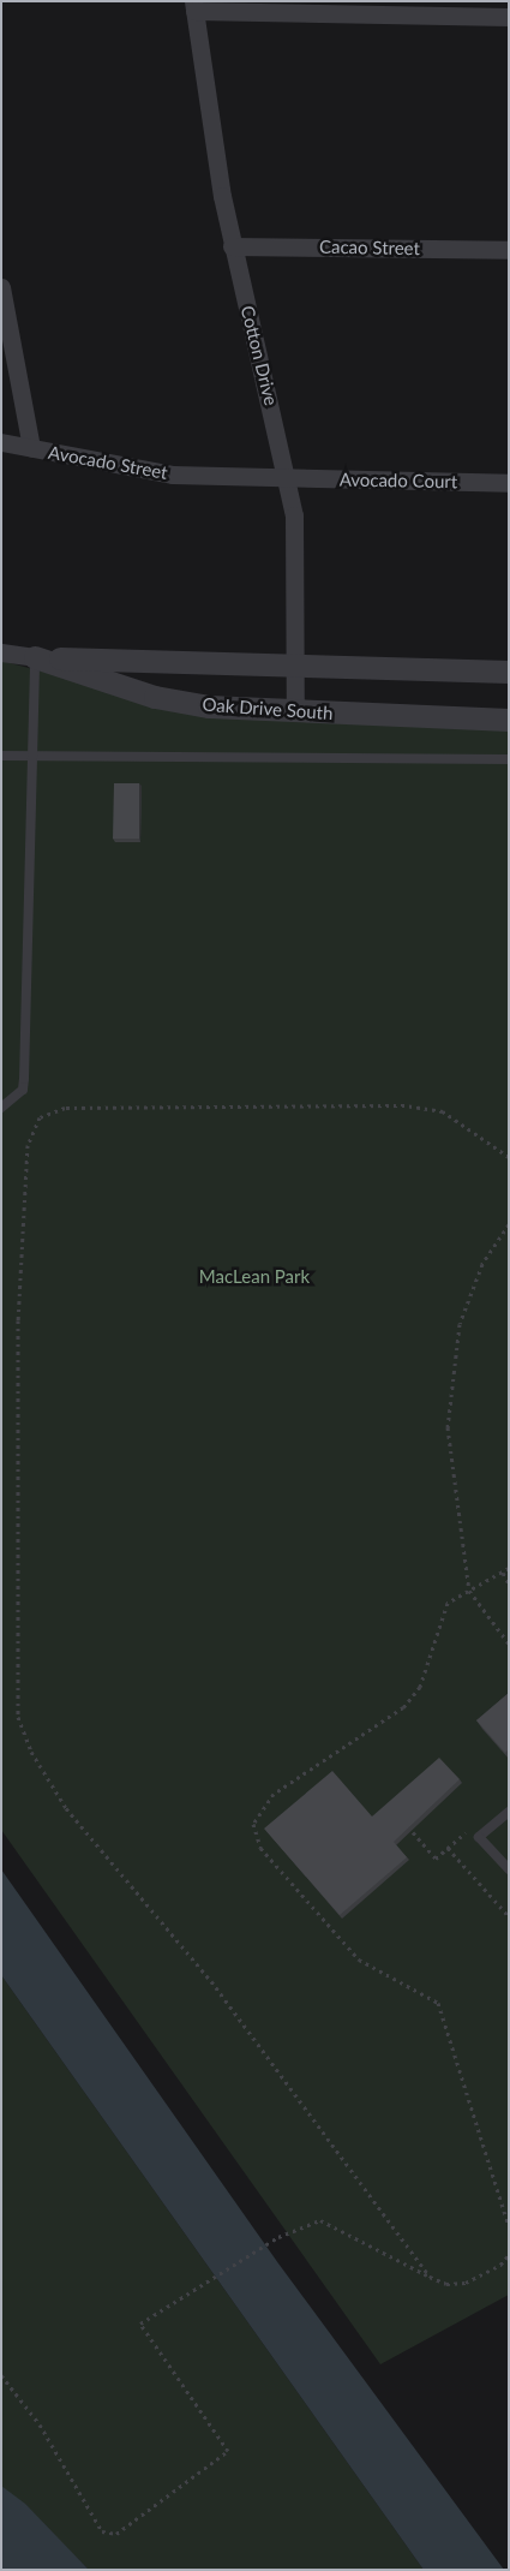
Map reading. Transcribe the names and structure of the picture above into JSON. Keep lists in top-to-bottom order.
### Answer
{
  "streets": {
    "street": [
      "Cacao Street",
      "Cotton Drive",
      "Avocado Street",
      "Avocado Court",
      "Oak Drive South"
    ]
  },
  "crossings": [
    ["Cacao Street", "Cotton Drive"],
    ["Cotton Drive", "Avocado Street"],
    ["Cotton Drive", "Avocado Court"],
    ["Cotton Drive", "Oak Drive South"],
    ["Avocado Street", "Avocado Court"]
  ],
  "parks": ["MacLean Park"]
}
